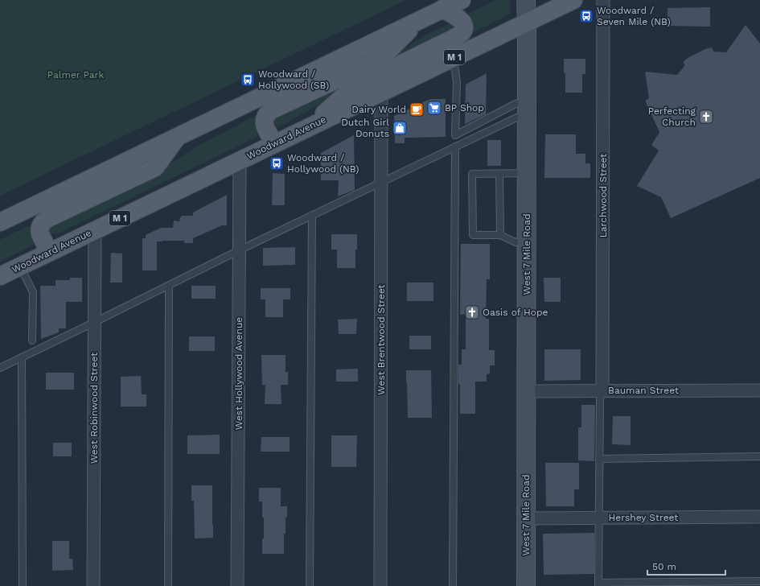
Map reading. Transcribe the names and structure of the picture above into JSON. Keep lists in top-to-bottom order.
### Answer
{
  "streets": {
    "main road": ["M 1", "Woodward Avenue", "West 7 Mile Road"],
    "street": [
      "Larchwood Street",
      "West Brentwood Street",
      "West Hollywood Avenue",
      "Bauman Street",
      "West Robinwood Street",
      "Hershey Street"
    ]
  },
  "crossings": [
    ["Woodward Avenue", "West 7 Mile Road"],
    ["Woodward Avenue", "West Brentwood Street"],
    ["Woodward Avenue", "West Hollywood Avenue"],
    ["Woodward Avenue", "West Robinwood Street"],
    ["Larchwood Street", "Bauman Street"],
    ["West 7 Mile Road", "Bauman Street"],
    ["West 7 Mile Road", "Hershey Street"]
  ],
  "parks": ["Palmer Park"],
  "places": {
    "bus stop": ["Woodward / Seven Mile (NB)", "Woodward / Hollywood (SB)", "Woodward / Hollywood (NB)"],
    "supermarket": ["BP Shop"],
    "cafe": ["Dairy World"],
    "church": ["Perfecting Church", "Oasis of Hope"],
    "shop": ["Dutch Girl Donuts"]
  },
  "scale_bar": "50 m"
}
